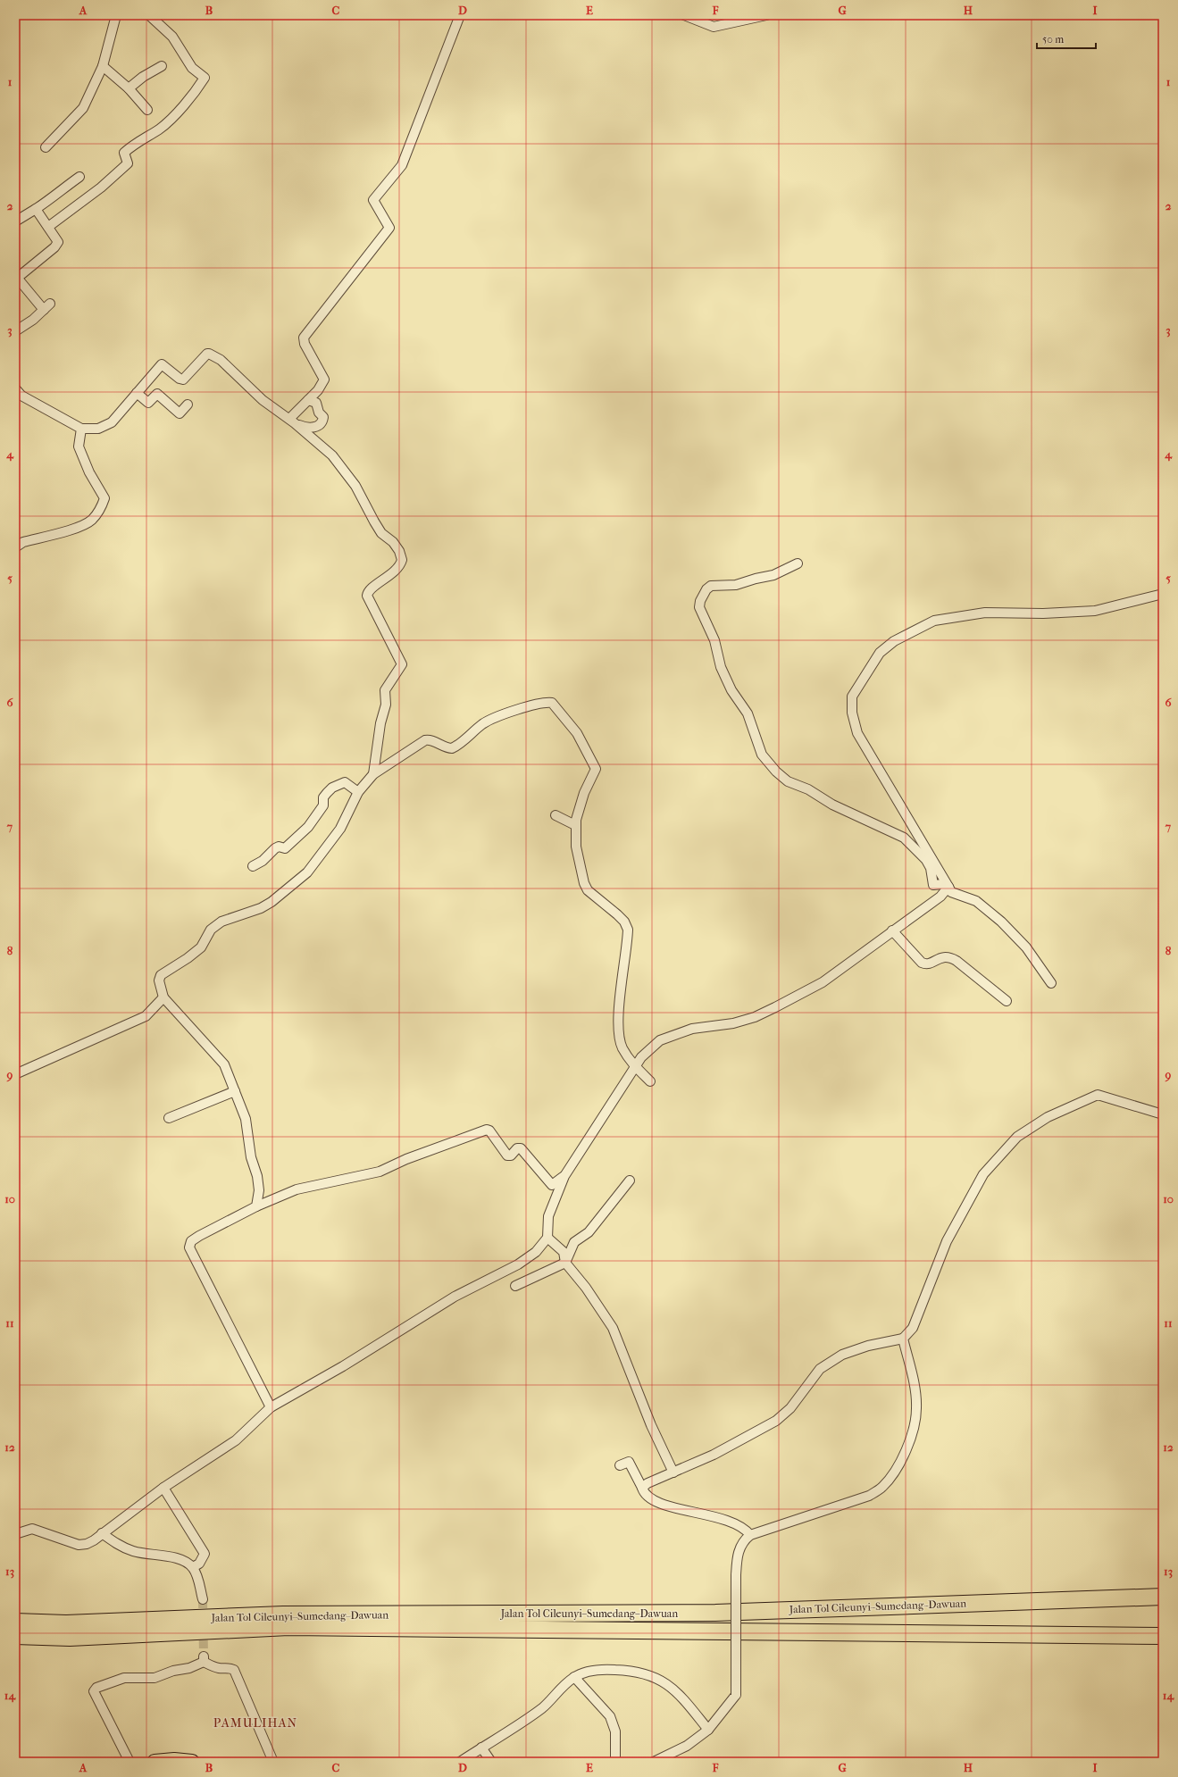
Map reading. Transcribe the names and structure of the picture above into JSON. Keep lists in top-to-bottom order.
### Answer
{
  "streets": {
    "highway": ["Jalan Tol Cileunyi–Sumedang–Dawuan"]
  },
  "districts": ["PAMULIHAN"],
  "scale_bar": "50 m",
  "grid": {
    "columns": [
      "A",
      "B",
      "C",
      "D",
      "E",
      "F",
      "G",
      "H",
      "I"
    ],
    "rows": [
      "1",
      "2",
      "3",
      "4",
      "5",
      "6",
      "7",
      "8",
      "9",
      "10",
      "11",
      "12",
      "13",
      "14"
    ]
  }
}
